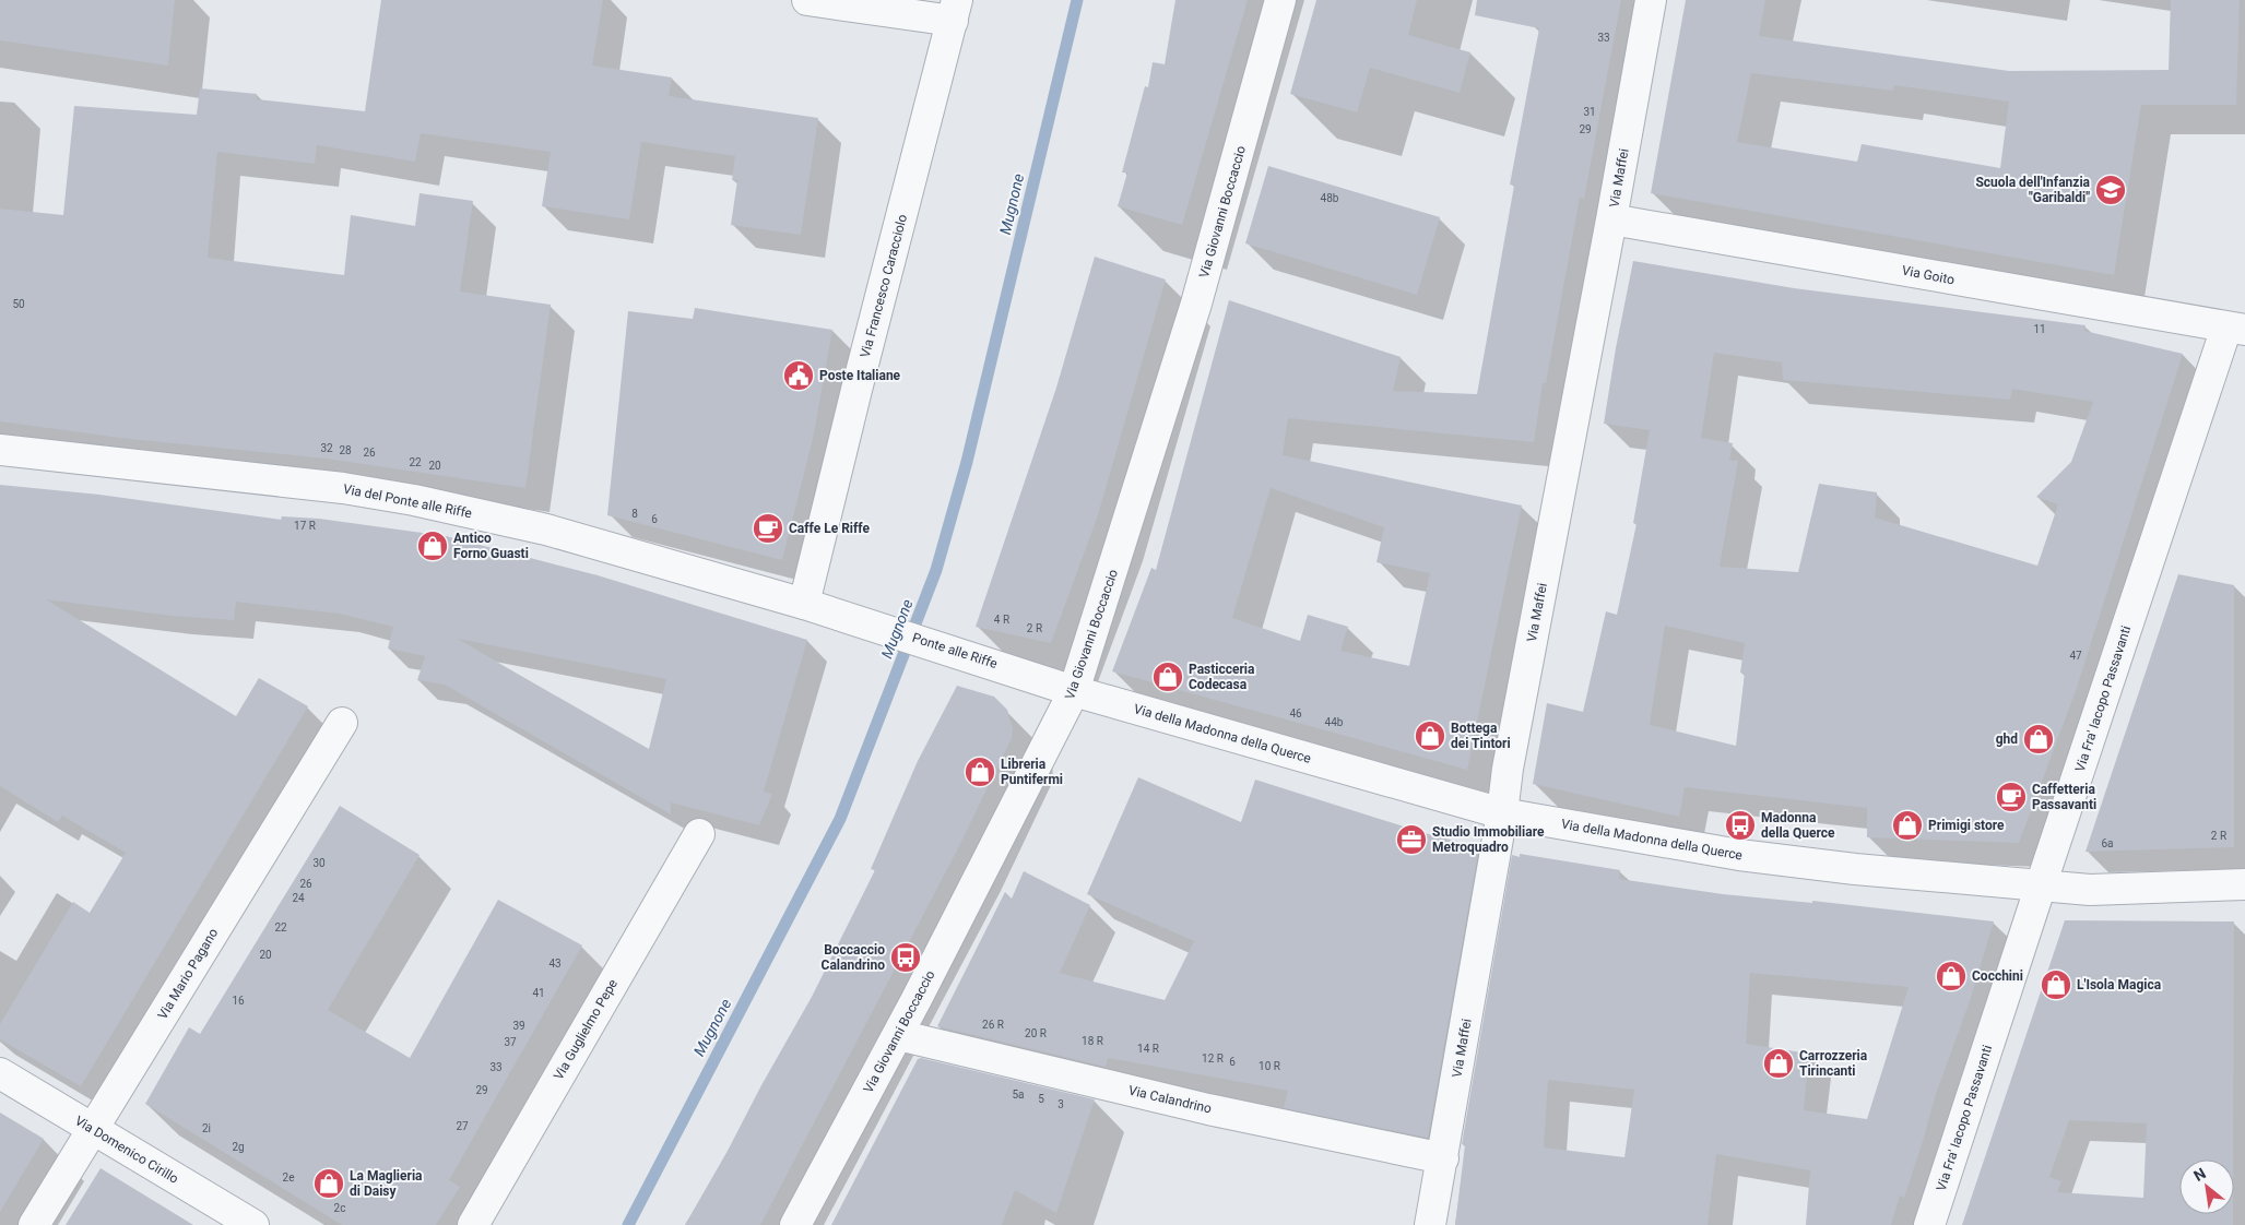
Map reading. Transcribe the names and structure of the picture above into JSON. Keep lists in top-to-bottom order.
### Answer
{
  "streets": {
    "street": [
      "Via Maffei",
      "Via Giovanni Boccaccio",
      "Via Goito",
      "Via Francesco Caracciolo",
      "Via del Ponte alle Riffe",
      "Ponte alle Riffe",
      "Via Fra' Iacopo Passavanti",
      "Via della Madonna della Querce",
      "Via Mario Pagano",
      "Via Guglielmo Pepe",
      "Via Calandrino",
      "Via Domenico Cirillo"
    ]
  },
  "crossings": [
    ["Via Maffei", "Via Goito"],
    ["Via Maffei", "Via della Madonna della Querce"],
    ["Via Maffei", "Via Calandrino"],
    ["Via Giovanni Boccaccio", "Ponte alle Riffe"],
    ["Via Giovanni Boccaccio", "Via della Madonna della Querce"],
    ["Via Giovanni Boccaccio", "Via Calandrino"],
    ["Via Goito", "Via Fra' Iacopo Passavanti"],
    ["Via Francesco Caracciolo", "Via del Ponte alle Riffe"],
    ["Via Francesco Caracciolo", "Ponte alle Riffe"],
    ["Via del Ponte alle Riffe", "Ponte alle Riffe"],
    ["Ponte alle Riffe", "Via della Madonna della Querce"],
    ["Via Fra' Iacopo Passavanti", "Via della Madonna della Querce"],
    ["Via Mario Pagano", "Via Domenico Cirillo"]
  ],
  "water": ["Mugnone"],
  "places": {
    "school or university": ["Scuola dell'Infanzia \"Garibaldi\""],
    "public building": ["Poste Italiane"],
    "cafe": ["Caffe Le Riffe", "Caffetteria Passavanti"],
    "shop": [
      "Antico Forno Guasti",
      "Pasticceria Codecasa",
      "Bottega dei Tintori",
      "ghd",
      "Libreria Puntifermi",
      "Primigi store",
      "Cocchini",
      "L'Isola Magica",
      "Carrozzeria Tirincanti",
      "La Maglieria di Daisy"
    ],
    "bus stop": ["Madonna della Querce", "Boccaccio Calandrino"],
    "office": ["Studio Immobiliare Metroquadro"]
  },
  "house_numbers": [
    "33",
    "31",
    "29",
    "48b",
    "50",
    "11",
    "32",
    "28",
    "26",
    "22",
    "20",
    "8",
    "6",
    "17 R",
    "4 R",
    "2 R",
    "47",
    "46",
    "44b",
    "2 R",
    "6a",
    "30",
    "26",
    "24",
    "22",
    "20",
    "43",
    "41",
    "16",
    "26 R",
    "39",
    "20 R",
    "18 R",
    "37",
    "14 R",
    "12 R",
    "6",
    "10 R",
    "33",
    "29",
    "5a",
    "5",
    "3",
    "27",
    "2i",
    "2g",
    "2e",
    "2c"
  ],
  "north": "top left"
}
